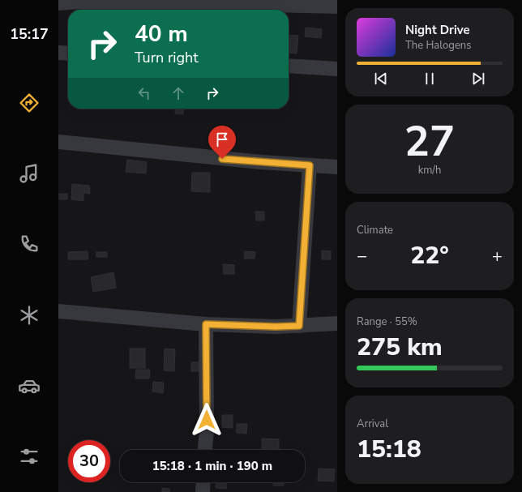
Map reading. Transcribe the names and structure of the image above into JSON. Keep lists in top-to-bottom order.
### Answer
{
  "page": {
    "tabs": "15:17",
    "turn": ["40 m", "Turn right"],
    "song": ["Night Drive", "The Halogens"],
    "tile": [
      ["27", "km/h"],
      "Climate",
      ["Range · 55%", "275 km"],
      ["Arrival", "15:18"]
    ],
    "heat": ["−", "22°", "+"],
    "limit": "30",
    "trip": "15:18 · 1 min · 190 m"
  }
}
